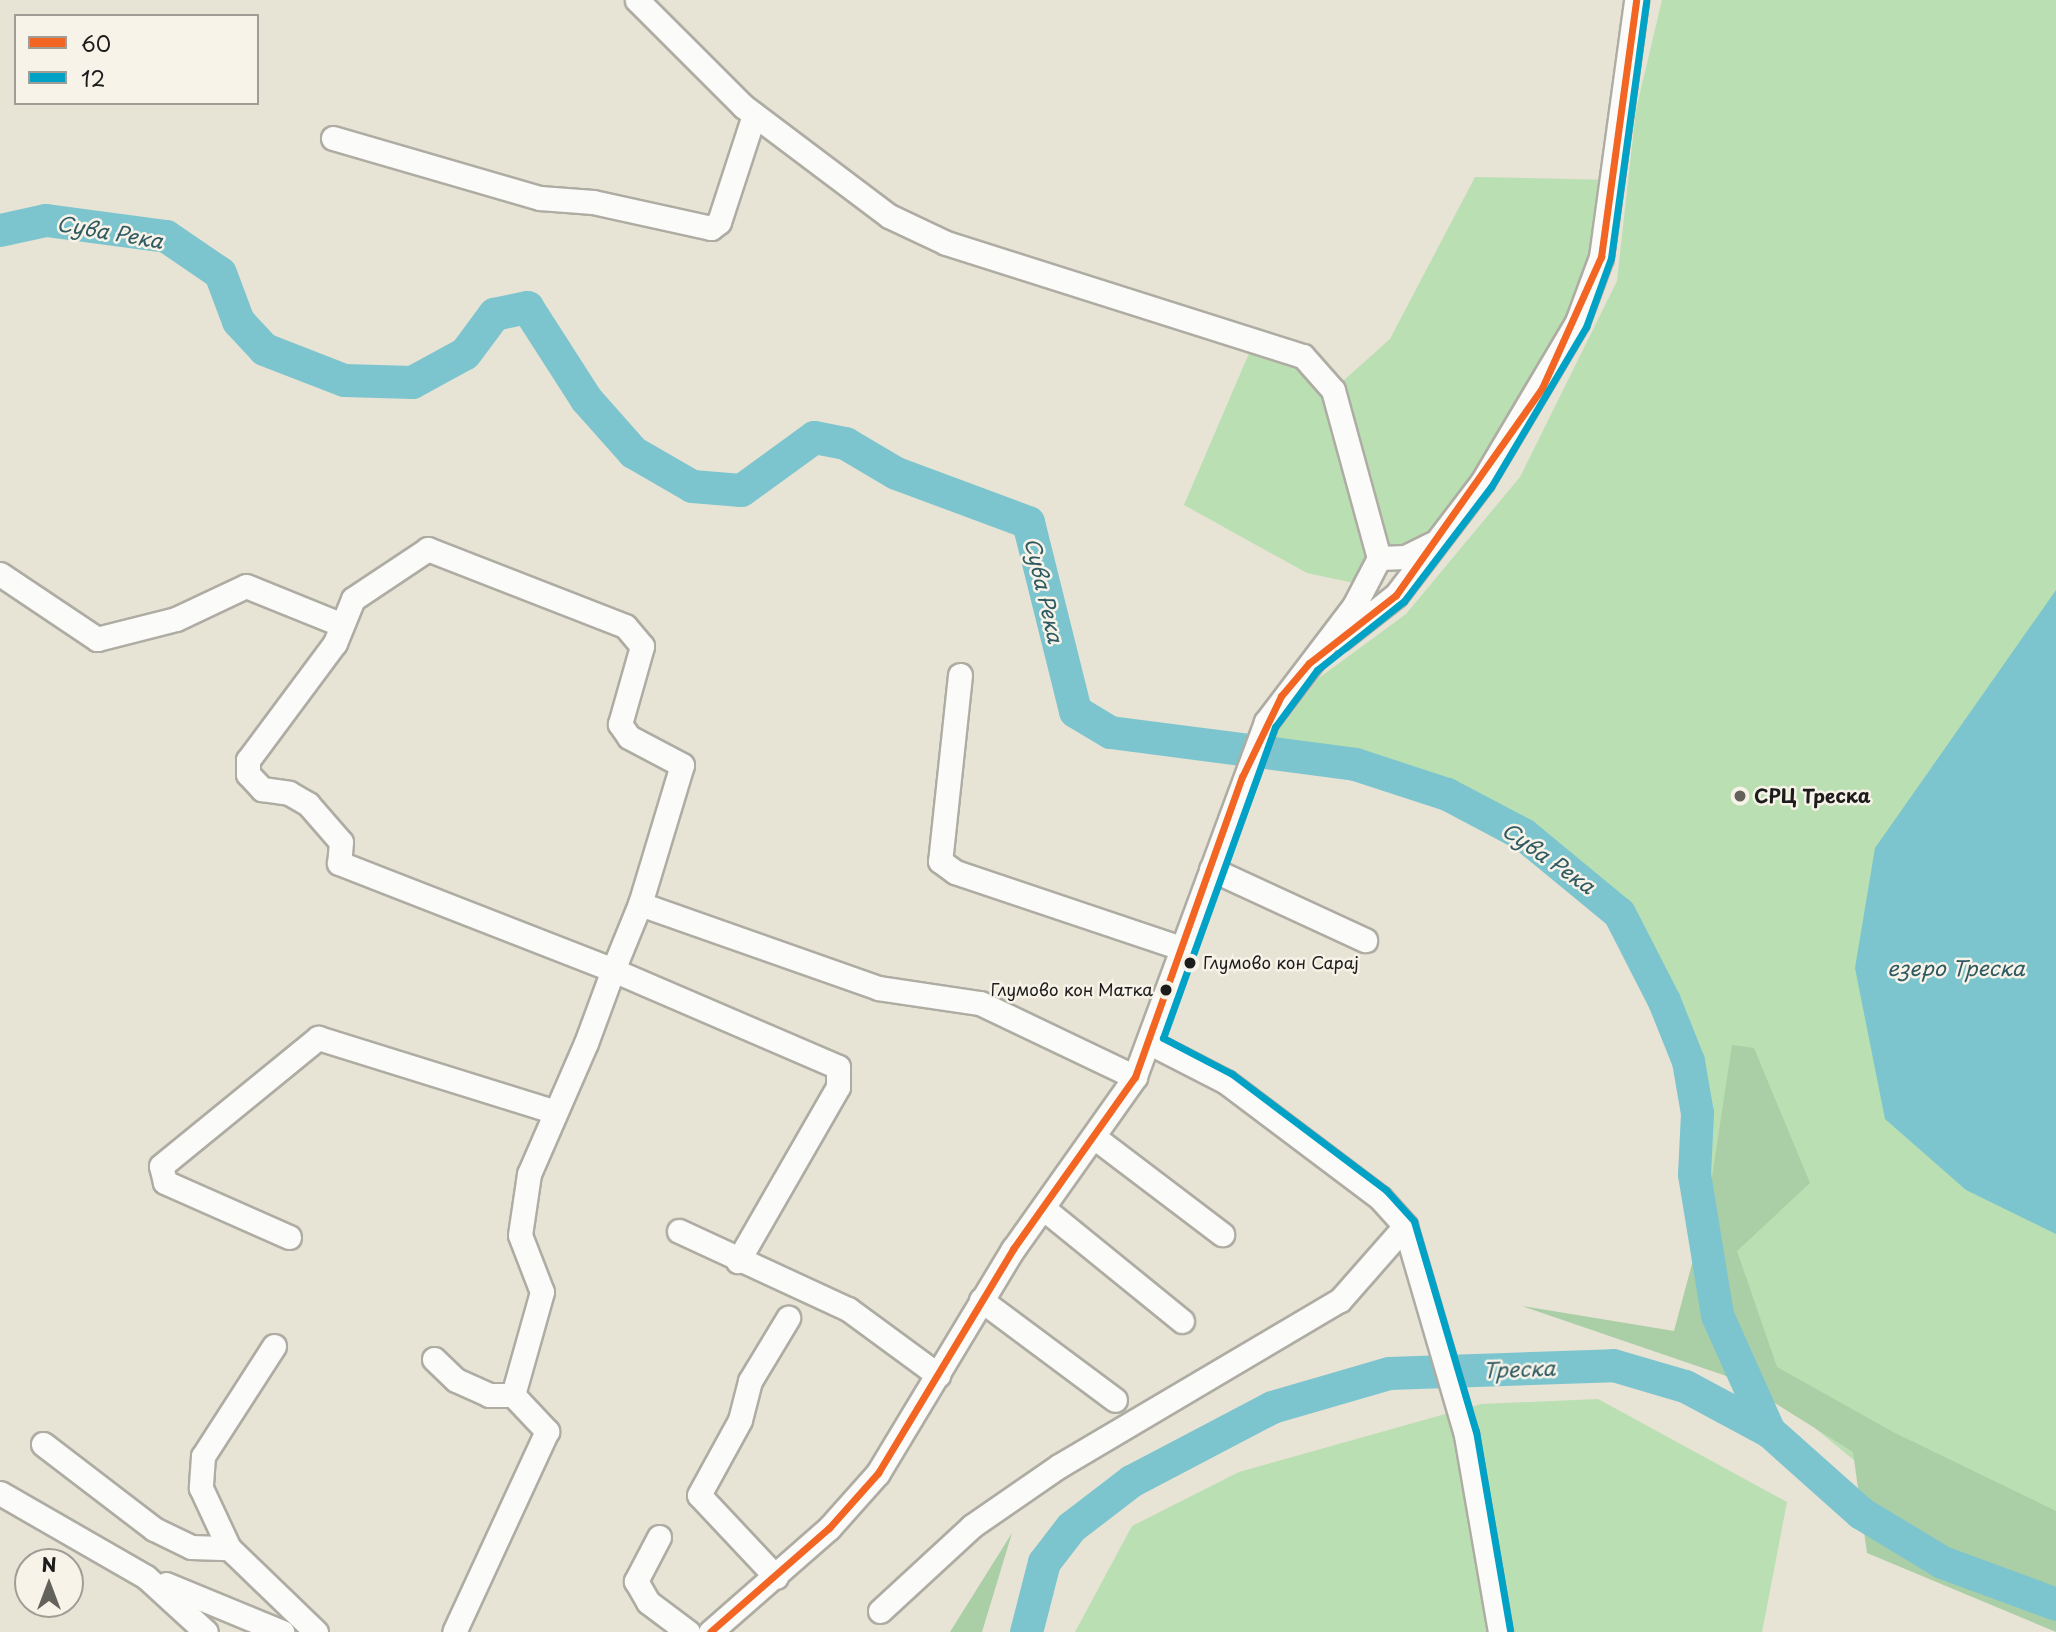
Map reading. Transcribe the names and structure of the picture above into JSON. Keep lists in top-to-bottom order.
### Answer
{
  "water": ["Сува Река", "езеро Треска", "Треска"],
  "places": ["СРЦ Треска", "Глумово кон Сарај", "Глумово кон Матка"],
  "lines": ["transit line 60", "transit line 12"],
  "legend": ["60", "12"],
  "north": "top"
}
